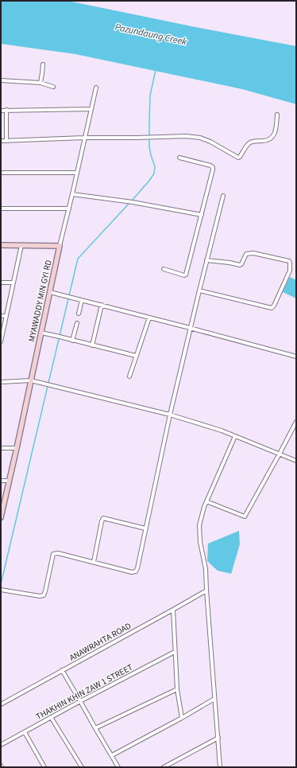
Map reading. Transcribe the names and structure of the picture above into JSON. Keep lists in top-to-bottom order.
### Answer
{
  "streets": {
    "main road": ["MYAWADDY MIN GYI RD"],
    "street": ["ANAWRAHTA ROAD", "THAKHIN KHIN ZAW 1 STREET"]
  },
  "water": ["Pazundaung Creek"]
}
